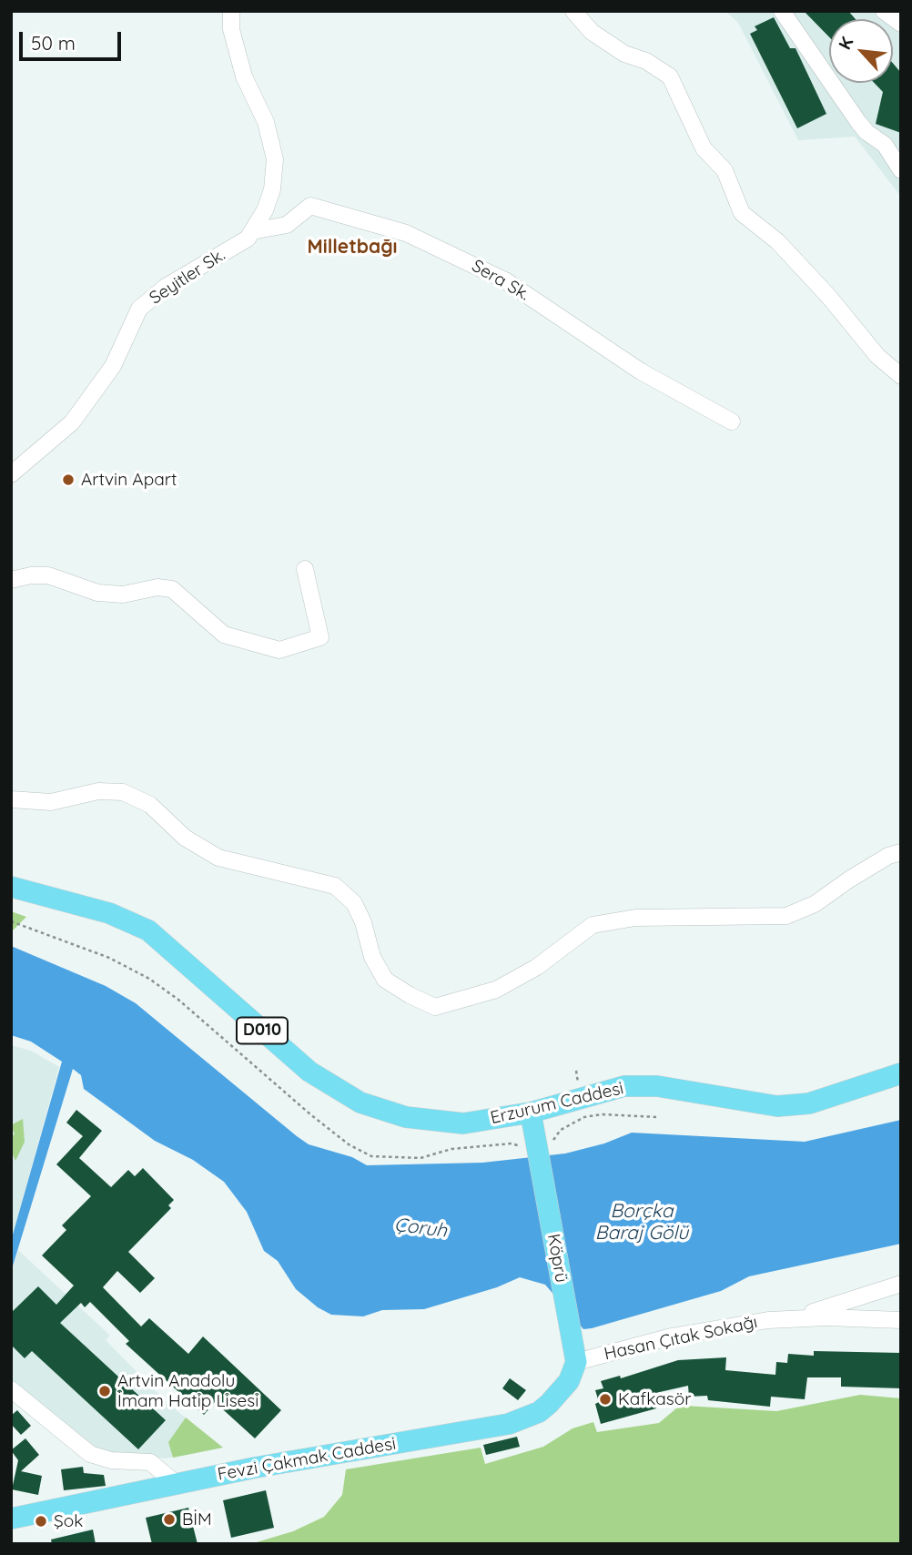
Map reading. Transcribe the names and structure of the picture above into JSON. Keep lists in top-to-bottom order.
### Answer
{
  "streets": {
    "main road": [
      "D010",
      "Erzurum Caddesi",
      "Köprü",
      "Fevzi Çakmak Caddesi"
    ],
    "street": ["Seyitler Sk.", "Sera Sk.", "Hasan Çıtak Sokağı"]
  },
  "crossings": [
    ["Seyitler Sk.", "Sera Sk."],
    ["Erzurum Caddesi", "Köprü"],
    ["Köprü", "Hasan Çıtak Sokağı"],
    ["Köprü", "Fevzi Çakmak Caddesi"],
    ["Hasan Çıtak Sokağı", "Fevzi Çakmak Caddesi"]
  ],
  "districts": ["Milletbağı"],
  "water": ["Borçka Baraj Gölü", "Çoruh"],
  "places": [
    "Artvin Apart",
    "Artvin Anadolu İmam Hatip Lisesi",
    "Kafkasör",
    "BİM",
    "Şok"
  ],
  "scale_bar": "50 m",
  "north": "top left"
}
